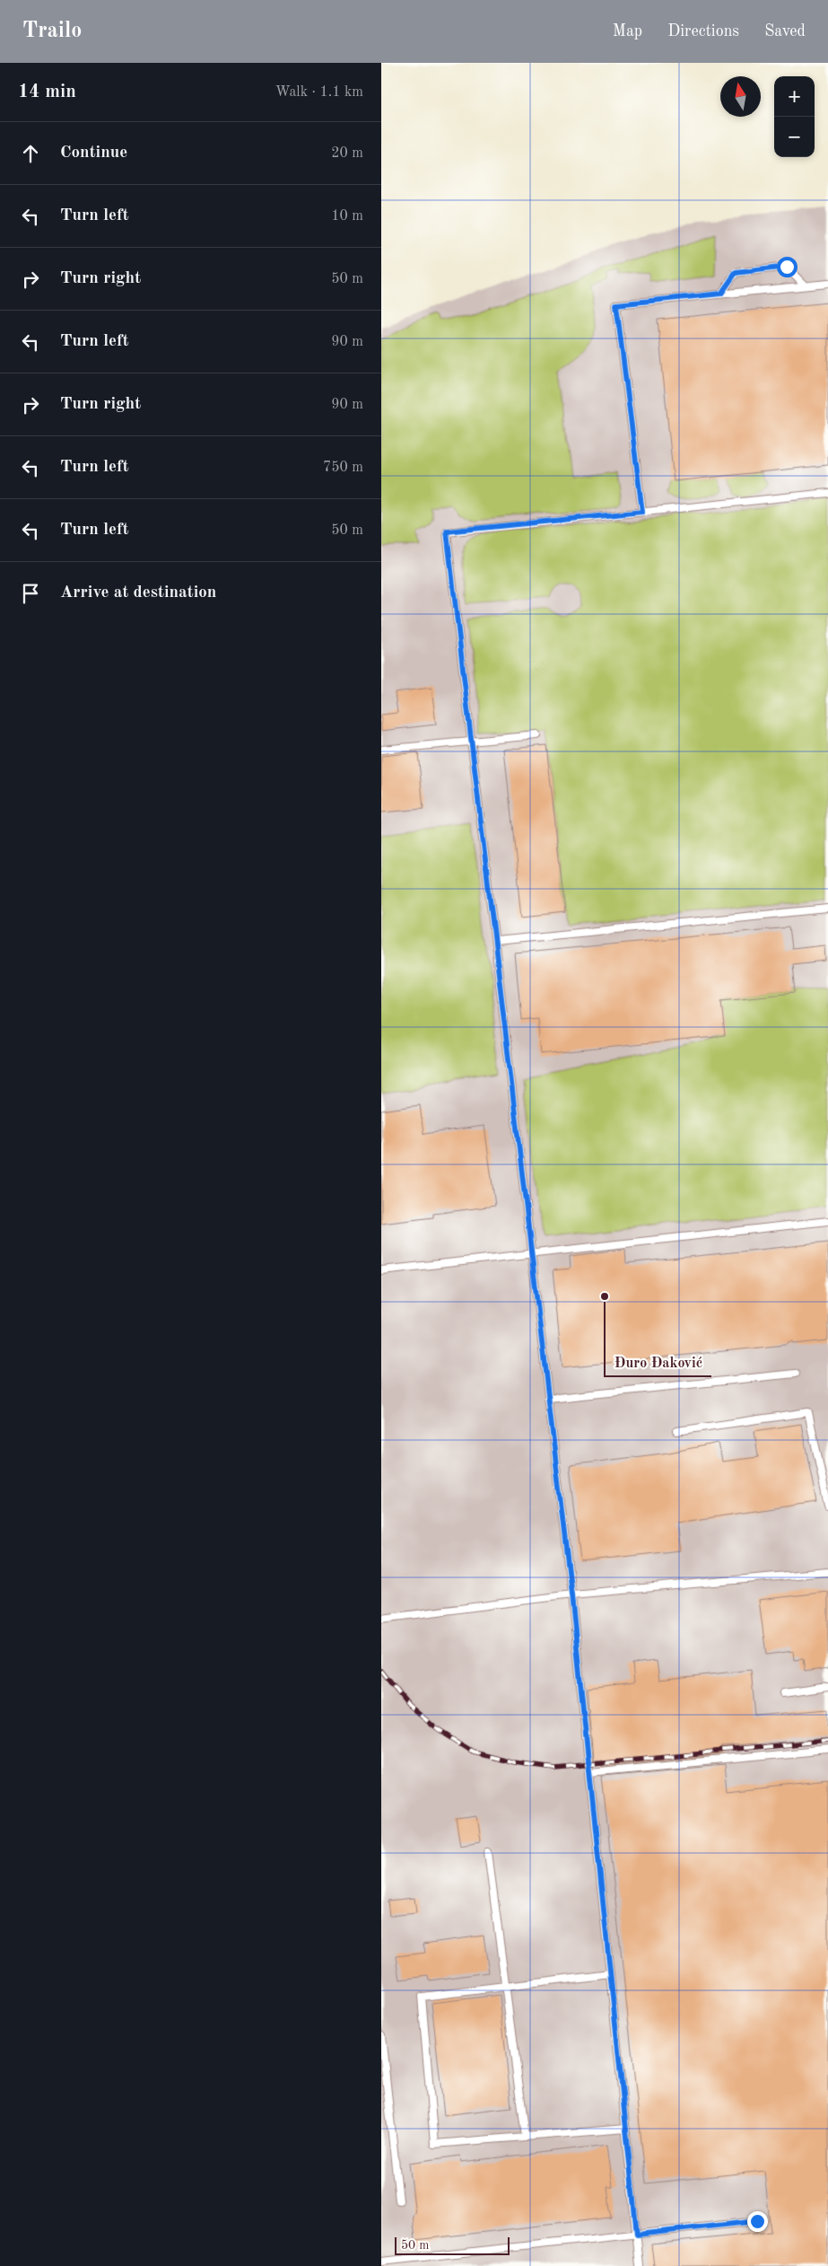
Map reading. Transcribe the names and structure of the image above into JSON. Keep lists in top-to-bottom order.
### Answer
{
  "places": ["Đuro Đaković"],
  "scale_bar": "50 m",
  "north": "top",
  "page": {
    "header": "Trailo",
    "nav": ["Map", "Directions", "Saved"],
    "heading": ["14 min", "Walk · 1.1 km"],
    "map_buttons": ["+", "−"],
    "list": [
      ["Continue", "20 m"],
      ["Turn left", "10 m"],
      ["Turn right", "50 m"],
      ["Turn left", "90 m"],
      ["Turn right", "90 m"],
      ["Turn left", "750 m"],
      ["Turn left", "50 m"],
      "Arrive at destination"
    ],
    "scale": "50 m"
  }
}
